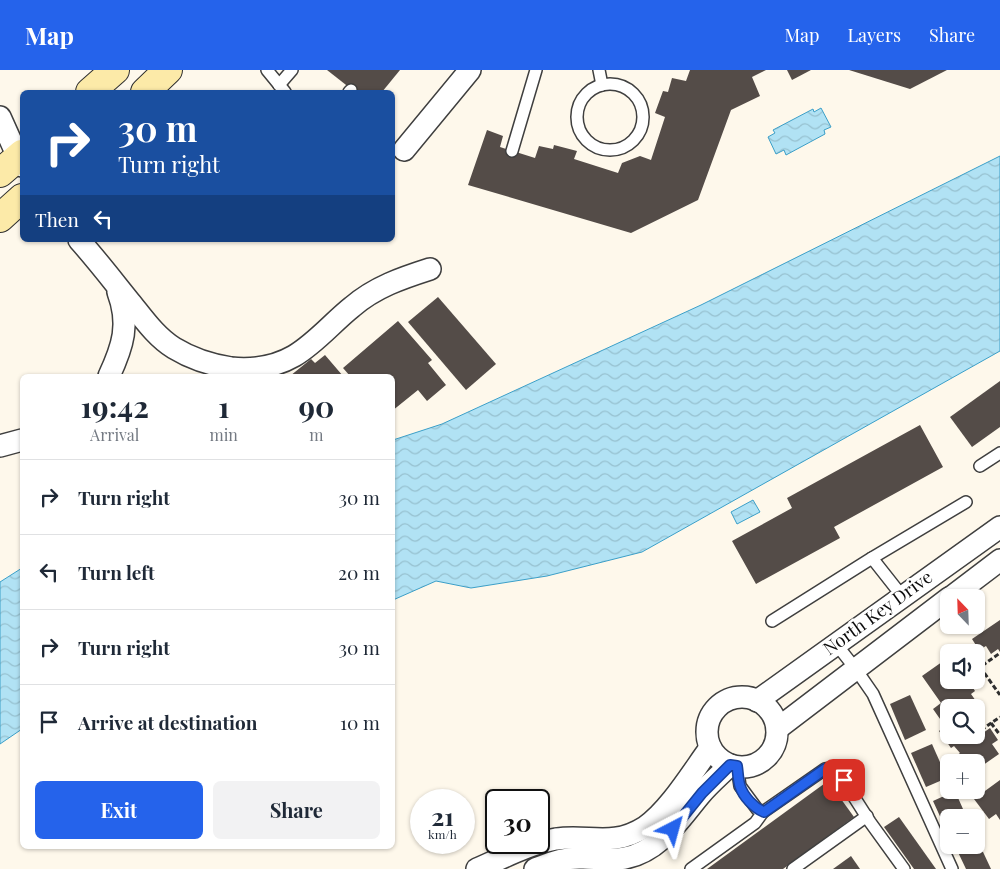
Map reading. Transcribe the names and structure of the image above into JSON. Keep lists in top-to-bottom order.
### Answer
{
  "streets": {
    "street": ["North Key Drive"]
  },
  "north": "top left",
  "page": {
    "header": "Map",
    "nav": ["Map", "Layers", "Share"],
    "turn": ["30 m", "Turn right"],
    "then": "Then",
    "eta": [
      "19:42",
      "Arrival",
      "1",
      "min",
      "90",
      "m"
    ],
    "list": [
      {
        "name": "Turn right",
        "value": "30 m"
      },
      {
        "name": "Turn left",
        "value": "20 m"
      },
      {
        "name": "Turn right",
        "value": "30 m"
      },
      {
        "name": "Arrive at destination",
        "value": "10 m"
      }
    ],
    "map_buttons": ["+", "−"],
    "buttons": ["Exit", "Share"],
    "speed": "21 km/h",
    "limit": "30"
  }
}
